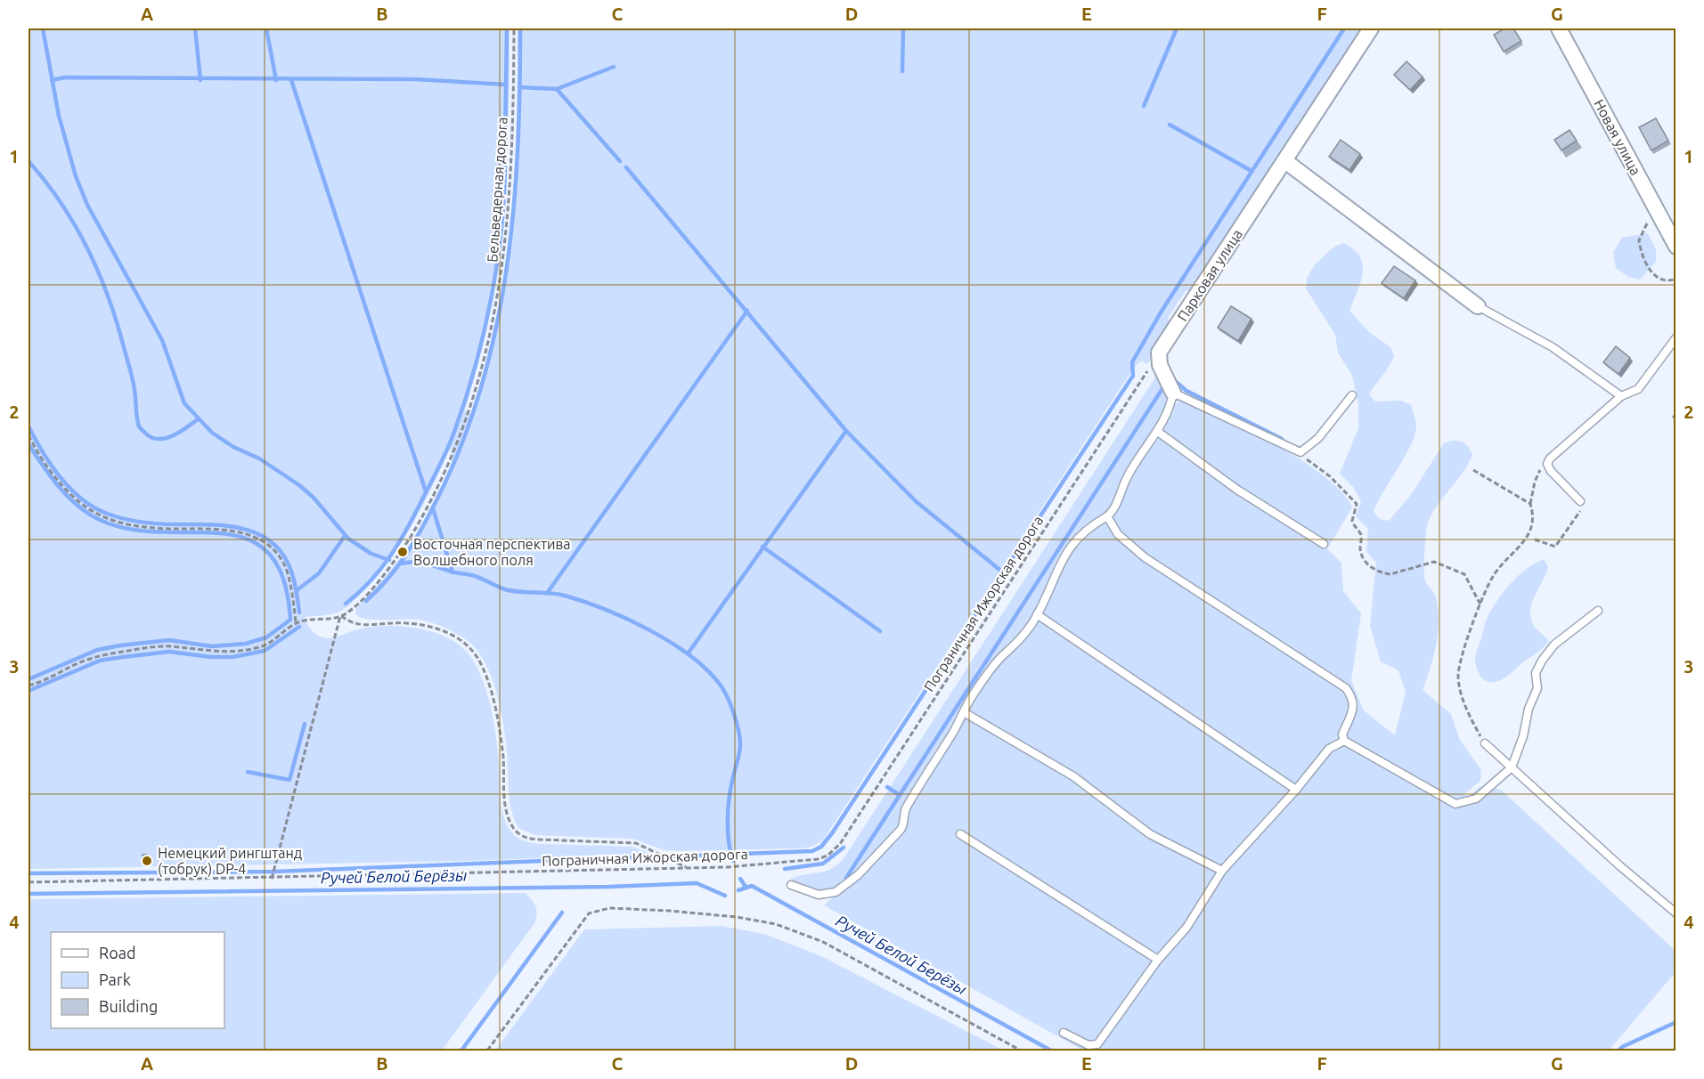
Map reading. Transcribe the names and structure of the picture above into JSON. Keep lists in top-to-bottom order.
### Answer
{
  "streets": {
    "street": ["Новая улица", "Парковая улица"],
    "path": ["Бельведерная дорога", "Пограничная Ижорская дорога"]
  },
  "water": ["Ручей Белой Берёзы"],
  "places": ["Восточная перспектива Волшебного поля", "Немецкий рингштанд (тобрук) DP-4"],
  "legend": ["Road", "Park", "Building"],
  "grid": {
    "columns": [
      "A",
      "B",
      "C",
      "D",
      "E",
      "F",
      "G"
    ],
    "rows": [
      "1",
      "2",
      "3",
      "4"
    ]
  }
}
